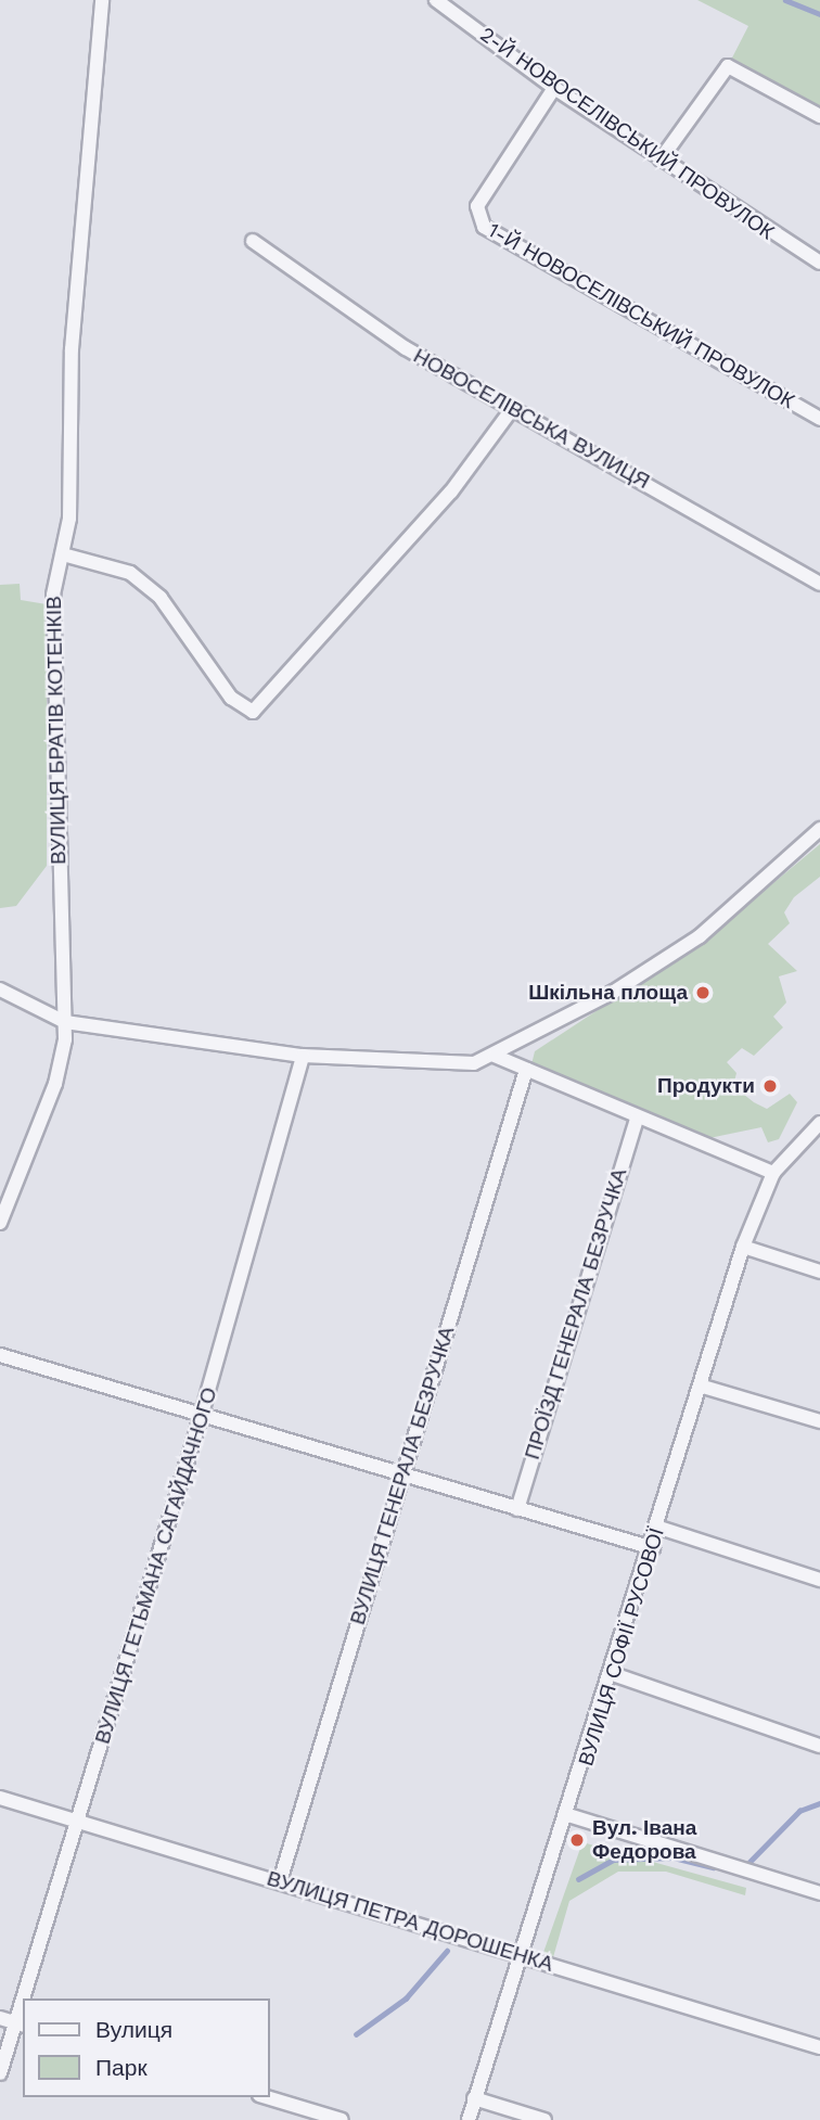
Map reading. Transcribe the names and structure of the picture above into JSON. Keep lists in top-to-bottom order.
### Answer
{
  "streets": {
    "street": [
      "2-Й НОВОСЕЛІВСЬКИЙ ПРОВУЛОК",
      "1-Й НОВОСЕЛІВСЬКИЙ ПРОВУЛОК",
      "НОВОСЕЛІВСЬКА ВУЛИЦЯ",
      "ВУЛИЦЯ БРАТІВ КОТЕНКІВ",
      "ПРОЇЗД ГЕНЕРАЛА БЕЗРУЧКА",
      "ВУЛИЦЯ ГЕНЕРАЛА БЕЗРУЧКА",
      "ВУЛИЦЯ ГЕТЬМАНА САГАЙДАЧНОГО",
      "ВУЛИЦЯ СОФІЇ РУСОВОЇ",
      "ВУЛИЦЯ ПЕТРА ДОРОШЕНКА"
    ]
  },
  "crossings": [
    ["2-Й НОВОСЕЛІВСЬКИЙ ПРОВУЛОК", "1-Й НОВОСЕЛІВСЬКИЙ ПРОВУЛОК"],
    ["ВУЛИЦЯ ГЕНЕРАЛА БЕЗРУЧКА", "ВУЛИЦЯ ПЕТРА ДОРОШЕНКА"],
    ["ВУЛИЦЯ ГЕТЬМАНА САГАЙДАЧНОГО", "ВУЛИЦЯ ПЕТРА ДОРОШЕНКА"],
    ["ВУЛИЦЯ СОФІЇ РУСОВОЇ", "ВУЛИЦЯ ПЕТРА ДОРОШЕНКА"]
  ],
  "places": ["Шкільна площа", "Продукти", "Вул. Івана Федорова"],
  "legend": ["Вулиця", "Парк"]
}
